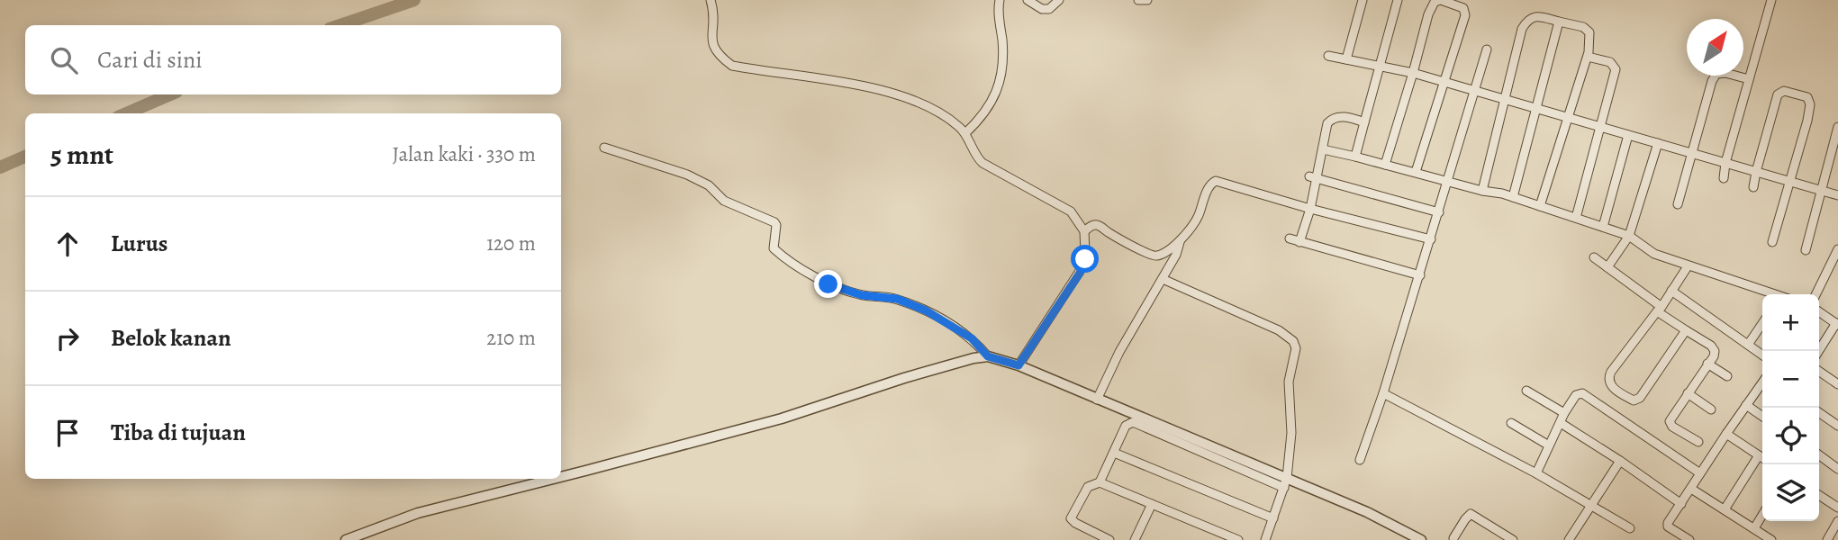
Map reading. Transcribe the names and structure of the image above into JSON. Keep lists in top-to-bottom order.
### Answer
{
  "north": "top right",
  "page": {
    "search": "Cari di sini",
    "heading": ["5 mnt", "Jalan kaki · 330 m"],
    "list": [
      ["Lurus", "120 m"],
      ["Belok kanan", "210 m"],
      "Tiba di tujuan"
    ],
    "map_buttons": ["+", "−"]
  }
}
